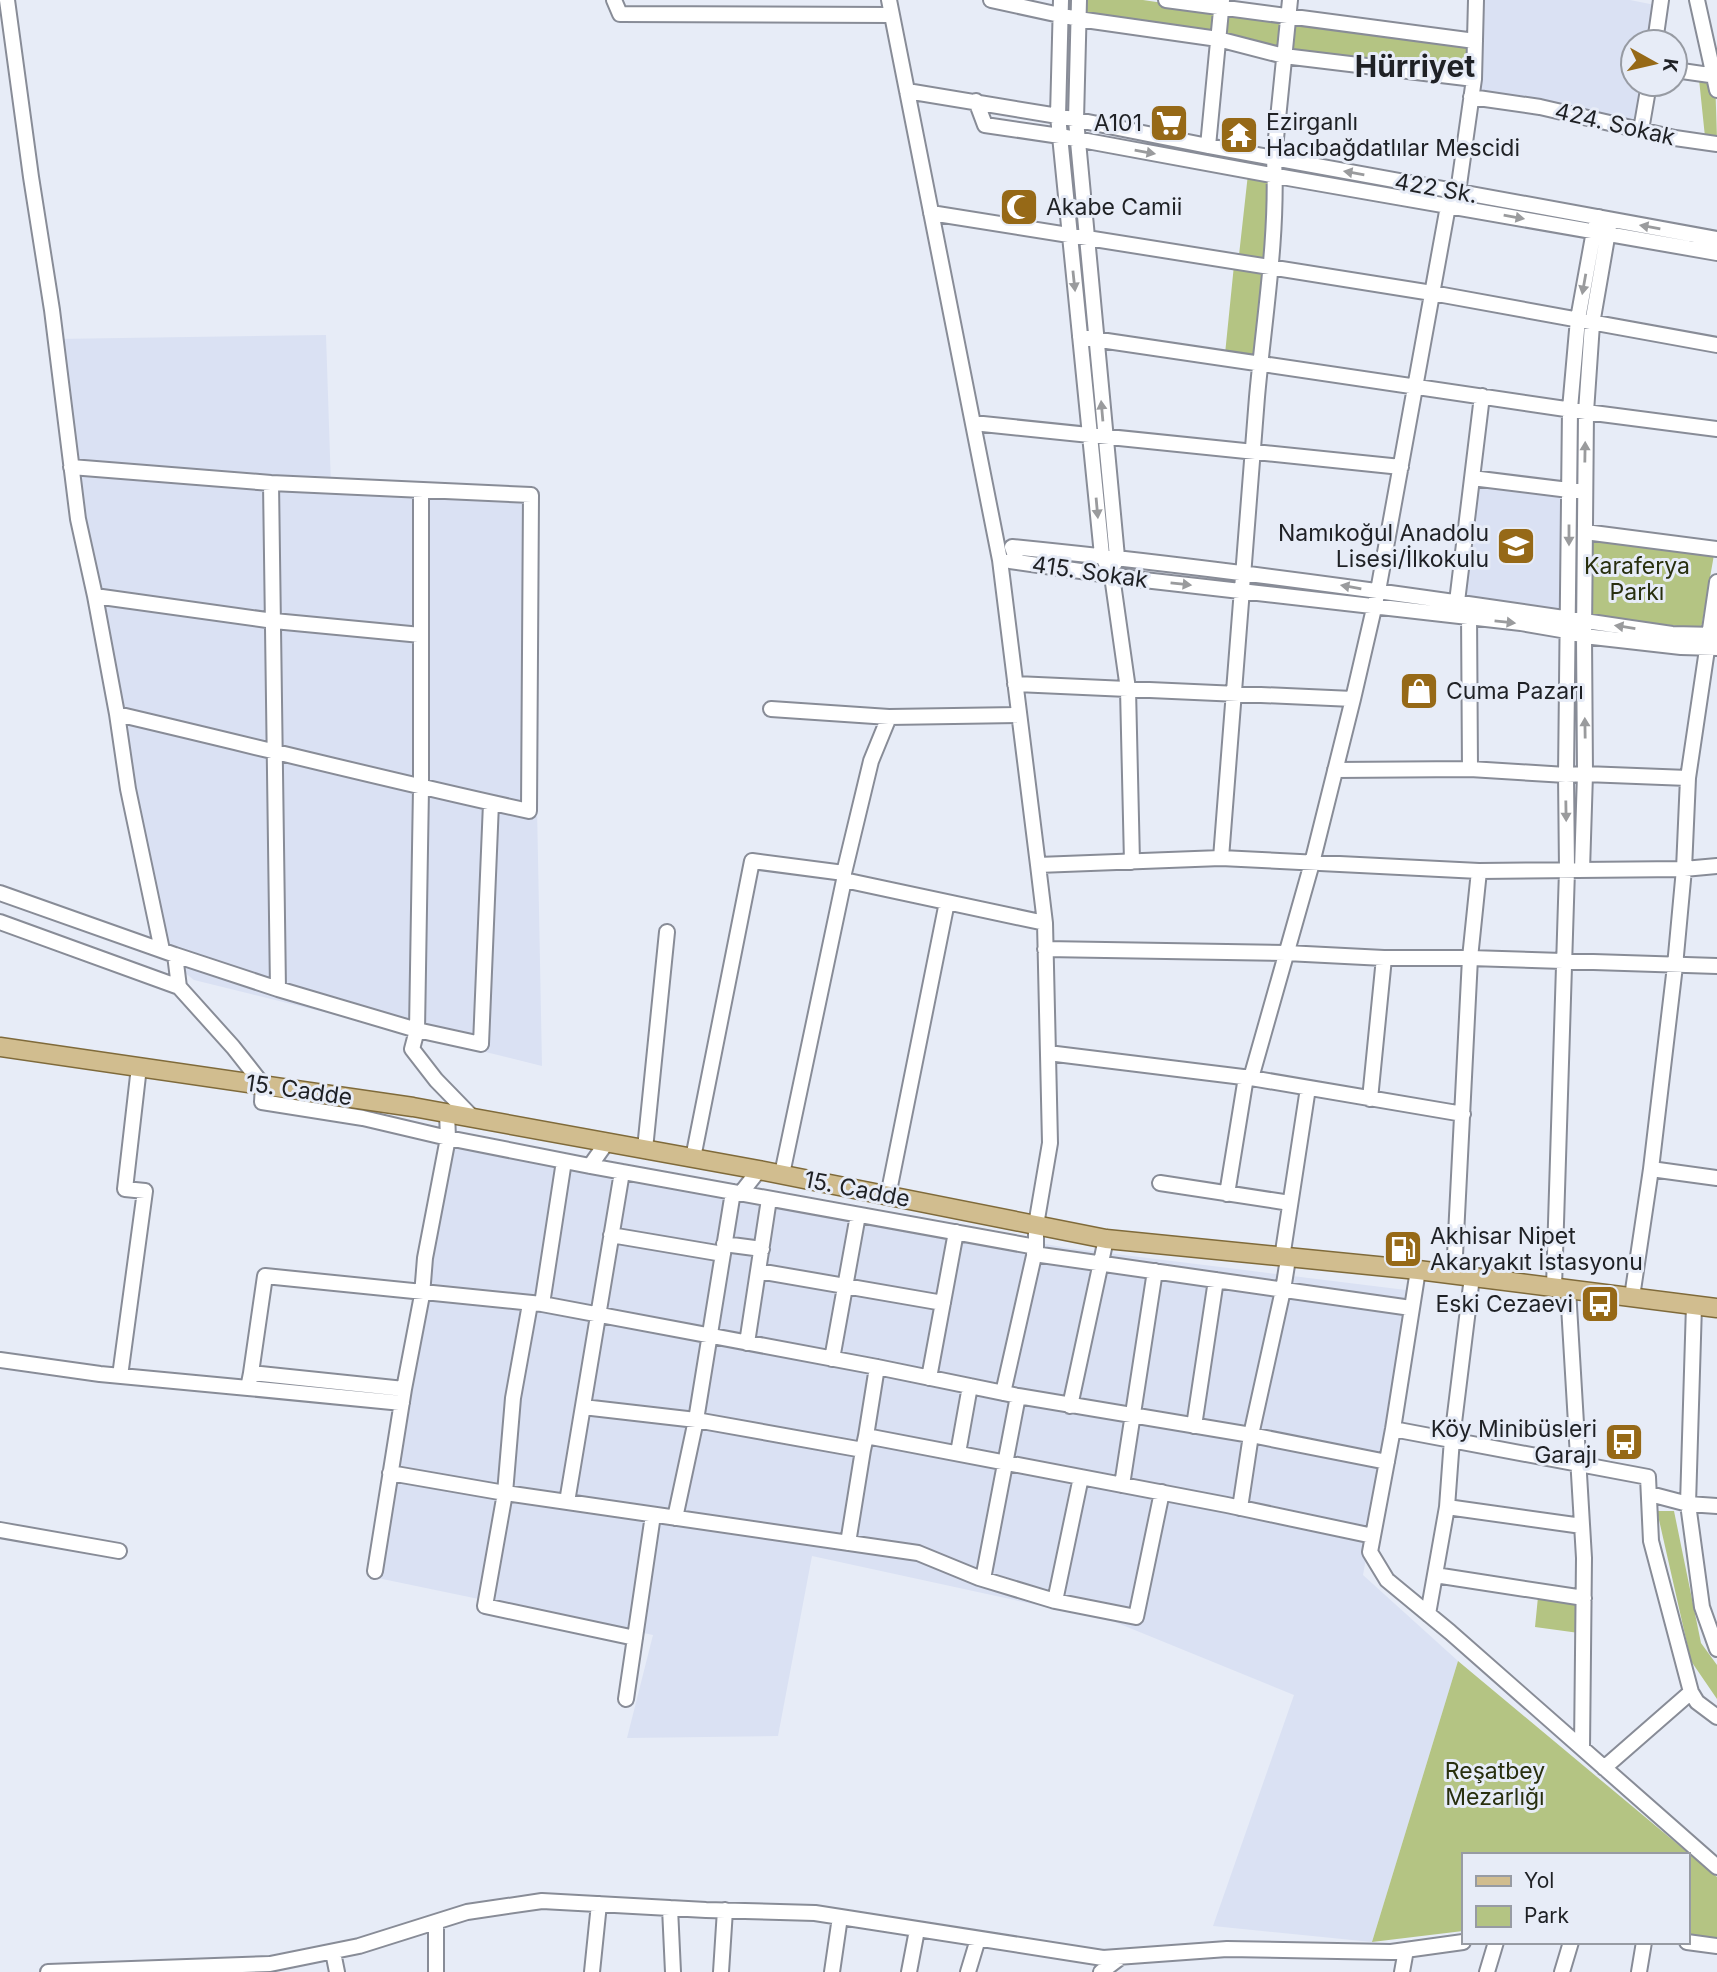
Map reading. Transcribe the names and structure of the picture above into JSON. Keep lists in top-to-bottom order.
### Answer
{
  "streets": {
    "main road": ["15. Cadde"],
    "street": ["424. Sokak", "422 Sk.", "415. Sokak"]
  },
  "districts": ["Hürriyet"],
  "parks": ["Karaferya Parkı", "Reşatbey Mezarlığı"],
  "places": {
    "supermarket": ["A101"],
    "temple": ["Ezirganlı Hacıbağdatlılar Mescidi"],
    "mosque": ["Akabe Camii"],
    "school or university": ["Namıkoğul Anadolu Lisesi/İlkokulu"],
    "shop": ["Cuma Pazarı"],
    "fuel station": ["Akhisar Nipet Akaryakıt İstasyonu"],
    "bus stop": ["Eski Cezaevi", "Köy Minibüsleri Garajı"]
  },
  "legend": ["Yol", "Park"],
  "north": "right"
}
